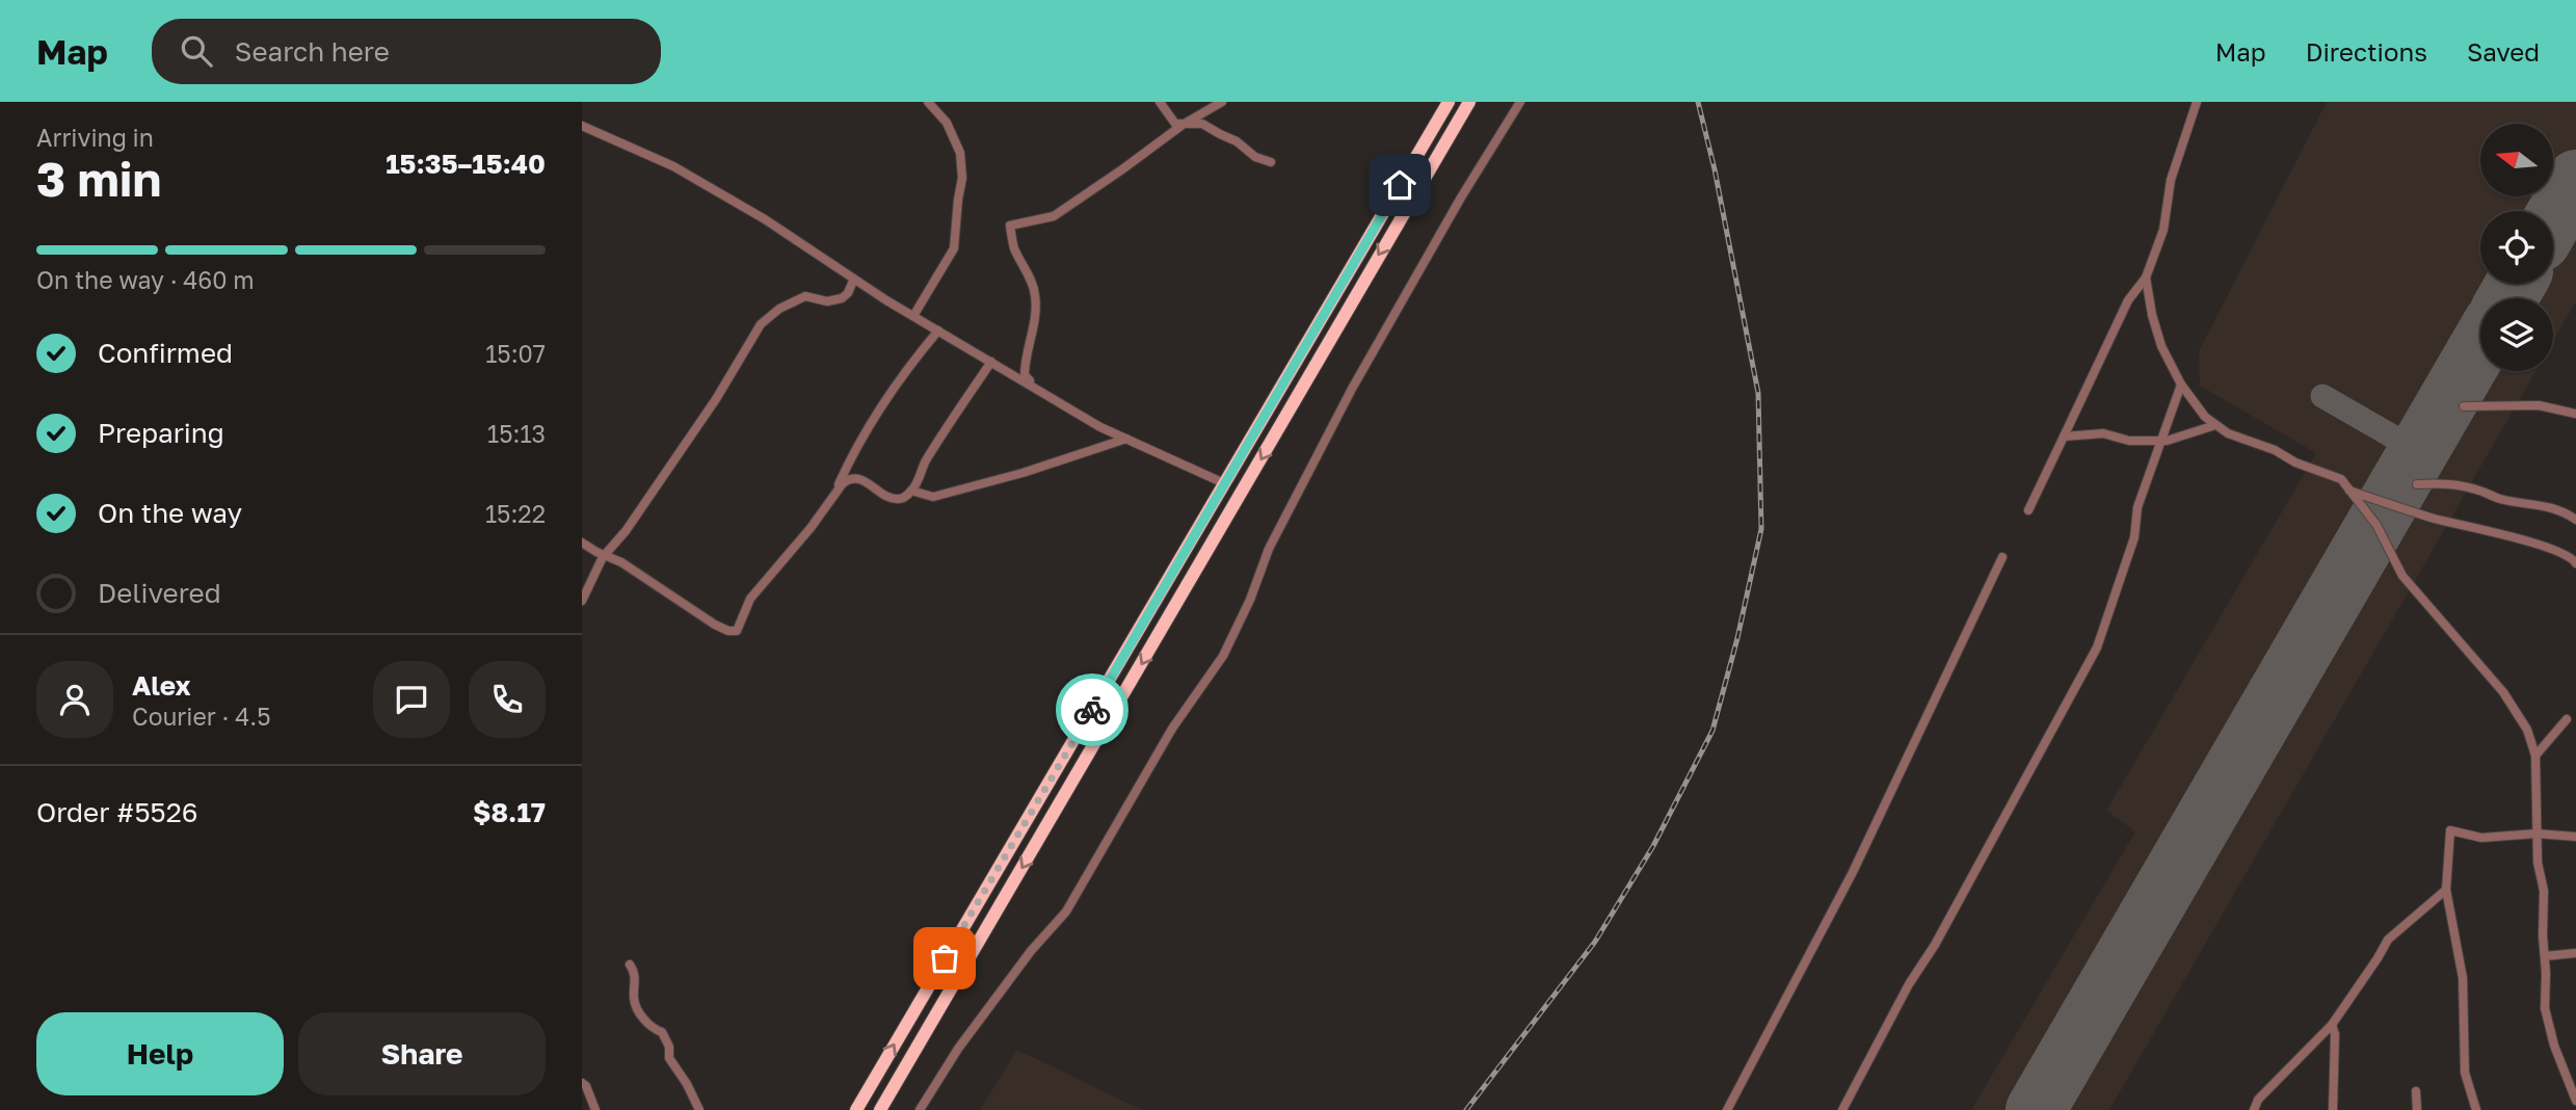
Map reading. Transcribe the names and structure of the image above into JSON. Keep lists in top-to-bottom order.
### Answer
{
  "north": "left",
  "page": {
    "header": "Map",
    "search": "Search here",
    "nav": ["Map", "Directions", "Saved"],
    "heading": ["3 min", "Arriving in", "15:35–15:40"],
    "panel": [
      "Alex",
      "Courier · 4.5",
      "Order #5526",
      "$8.17"
    ],
    "bar": "On the way · 460 m",
    "list": [
      ["Confirmed", "15:07"],
      ["Preparing", "15:13"],
      ["On the way", "15:22"],
      "Delivered"
    ],
    "buttons": ["Help", "Share"]
  }
}
